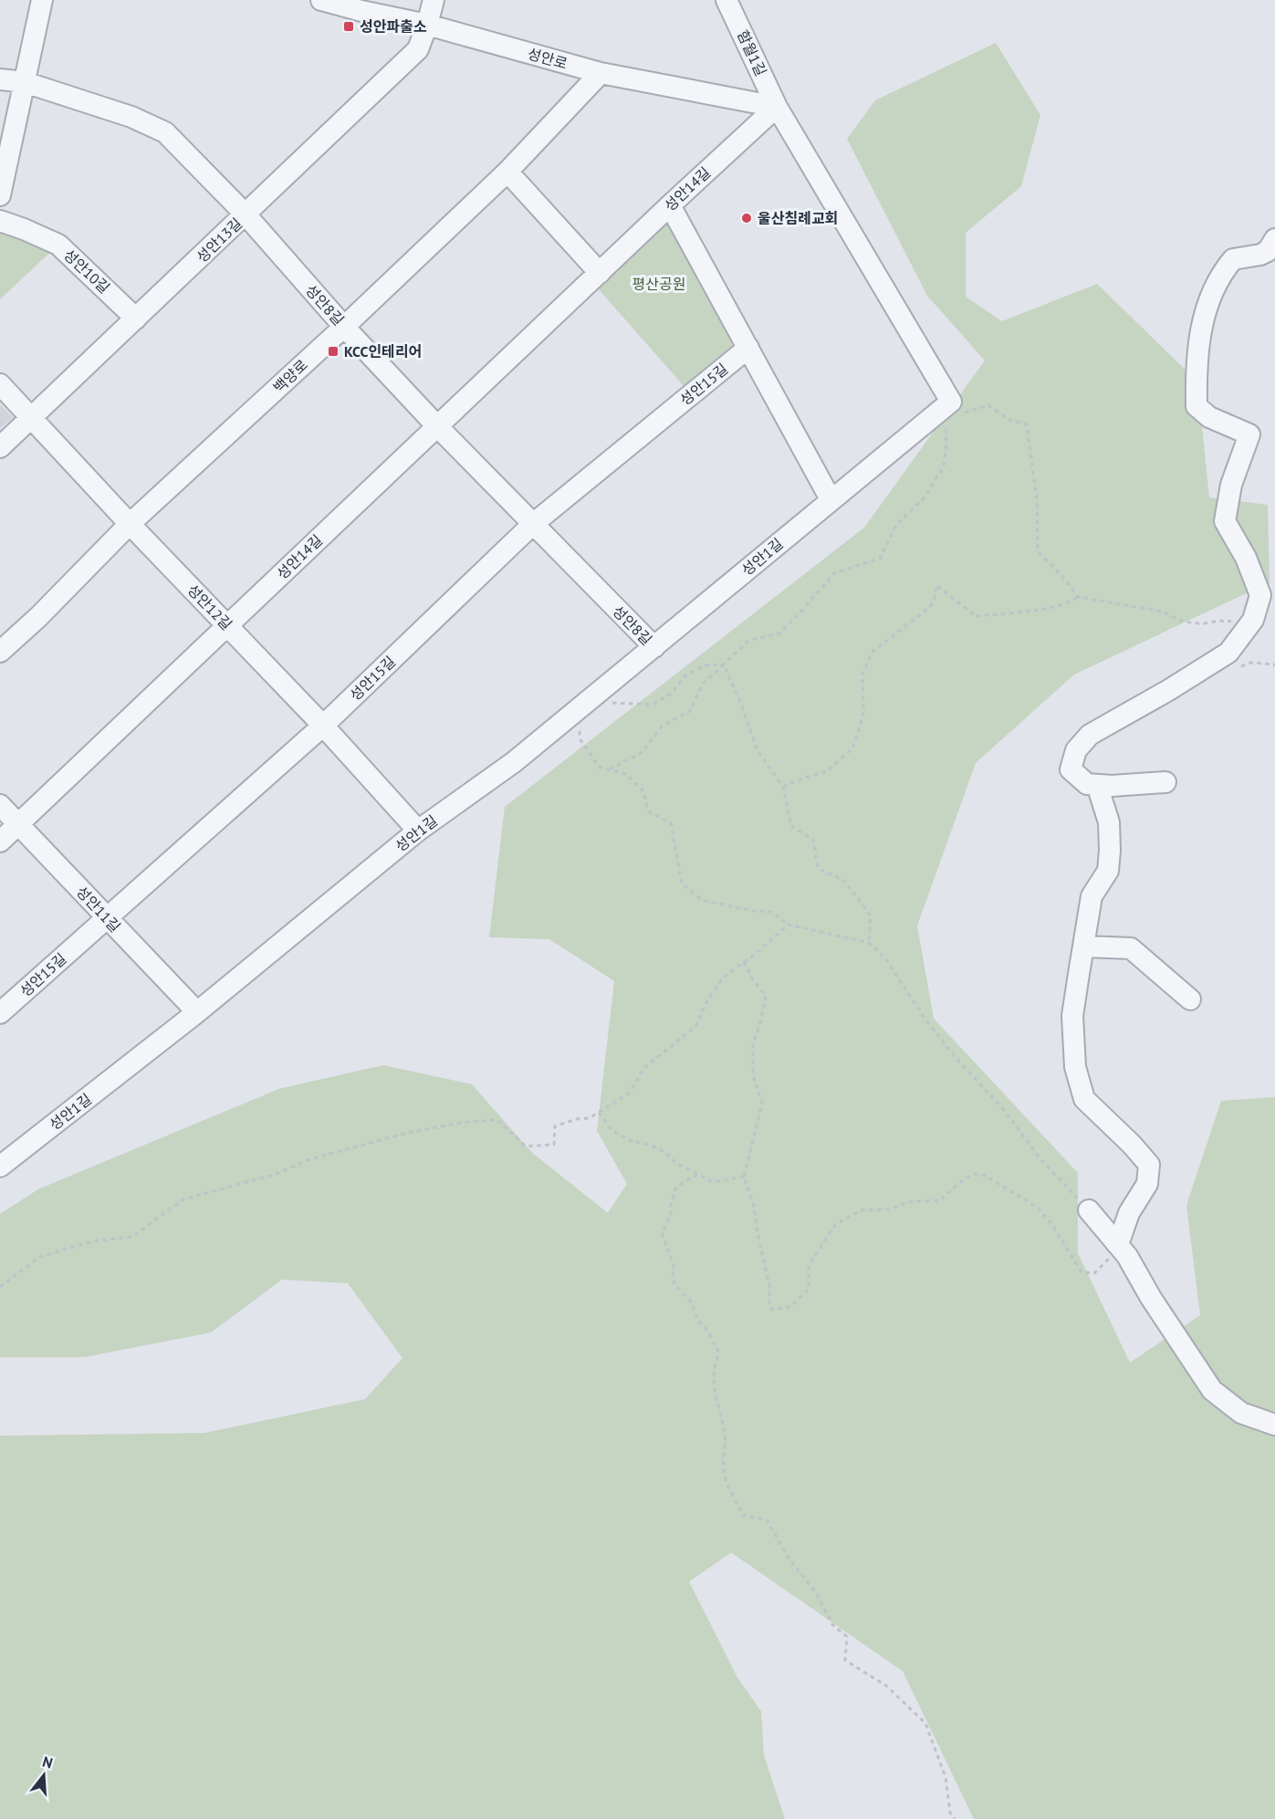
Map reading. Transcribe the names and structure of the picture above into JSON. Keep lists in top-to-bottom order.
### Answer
{
  "streets": {
    "street": [
      "함월1길",
      "성안로",
      "성안14길",
      "성안13길",
      "성안10길",
      "성안8길",
      "백양로",
      "성안15길",
      "성안1길",
      "성안12길",
      "성안11길"
    ]
  },
  "crossings": [
    ["함월1길", "성안로"],
    ["함월1길", "성안14길"],
    ["성안로", "성안14길"],
    ["성안로", "성안13길"],
    ["성안로", "백양로"],
    ["성안14길", "성안8길"],
    ["성안14길", "성안12길"],
    ["성안14길", "성안11길"],
    ["성안13길", "성안10길"],
    ["성안13길", "성안8길"],
    ["성안13길", "성안12길"],
    ["성안8길", "백양로"],
    ["성안8길", "성안15길"],
    ["성안8길", "성안1길"],
    ["백양로", "성안12길"],
    ["성안15길", "성안12길"],
    ["성안15길", "성안11길"],
    ["성안1길", "성안12길"],
    ["성안1길", "성안11길"]
  ],
  "parks": ["평산공원"],
  "places": {
    "transit": ["성안파출소", "KCC인테리어"],
    "other": ["울산침례교회"]
  },
  "north": "top"
}
